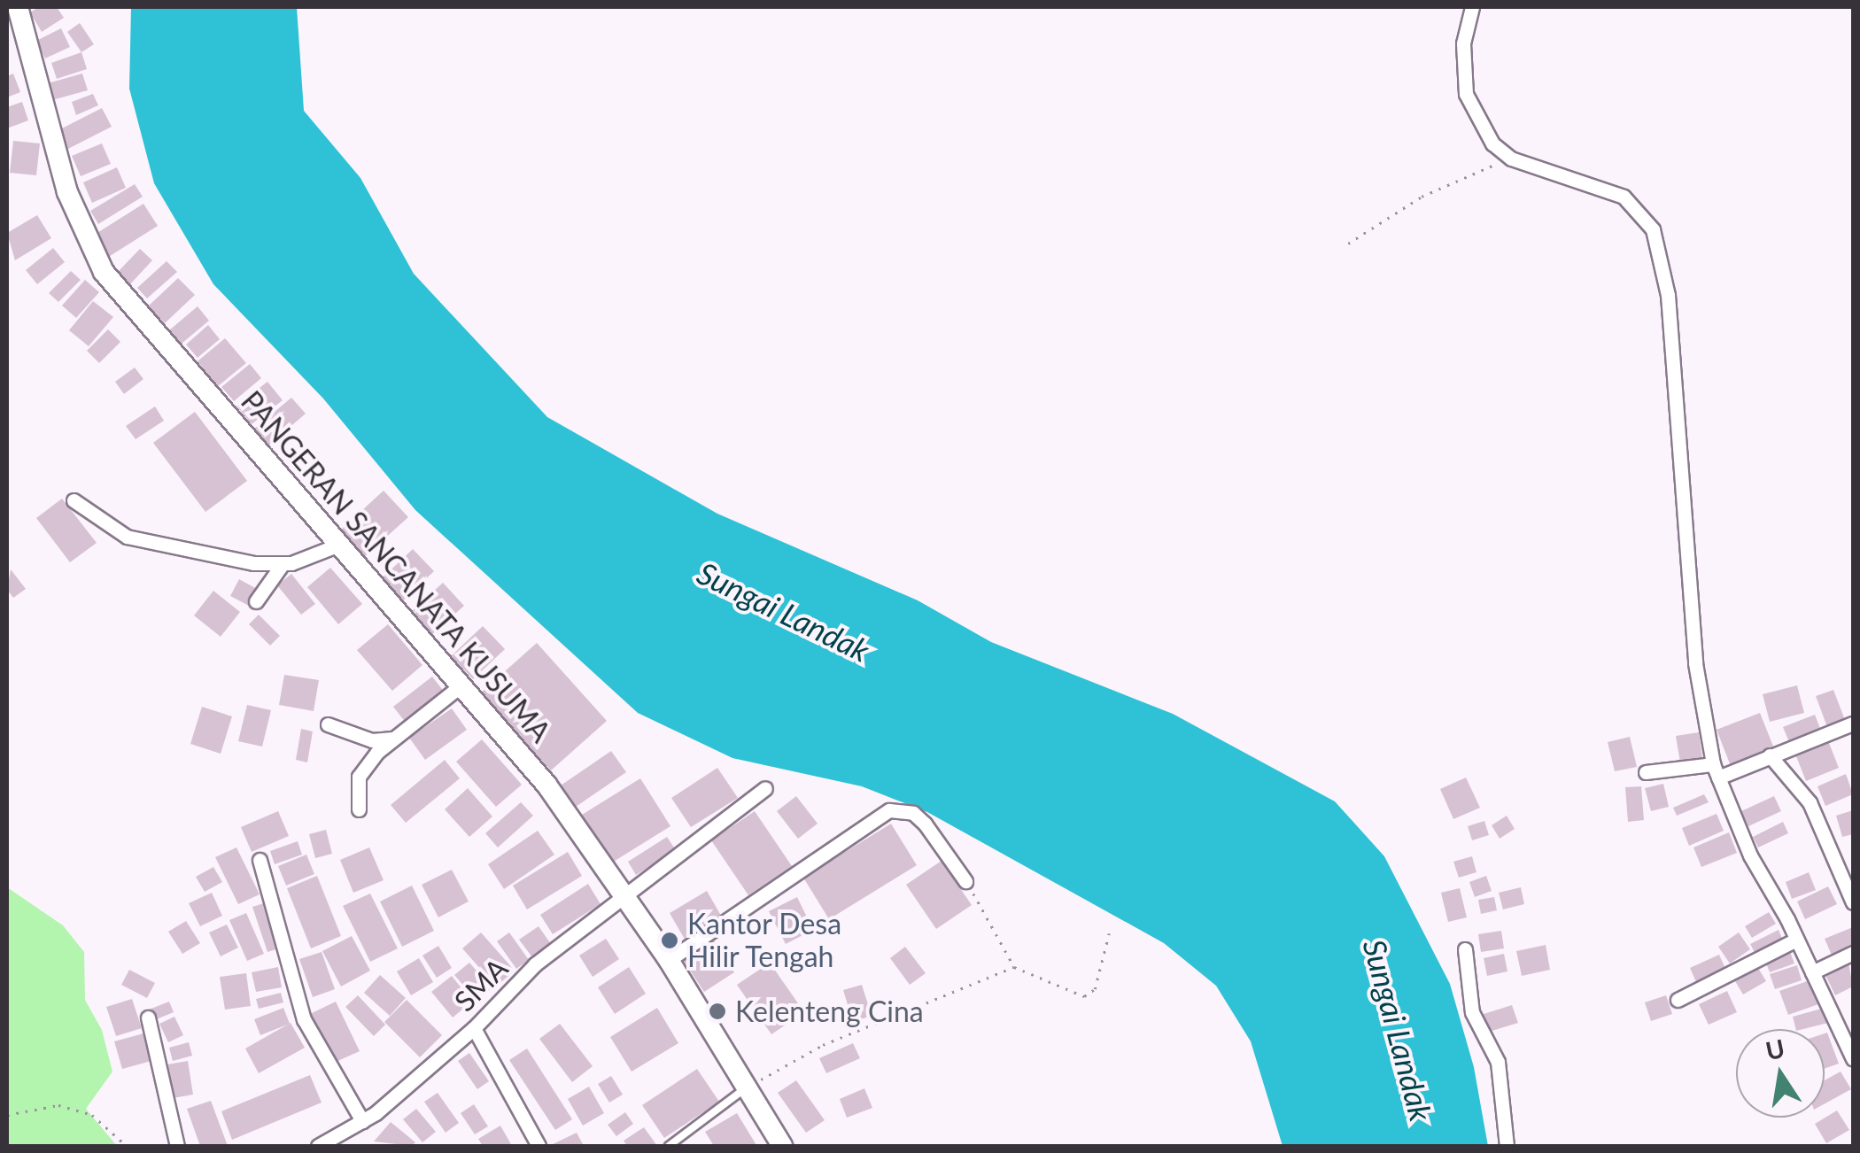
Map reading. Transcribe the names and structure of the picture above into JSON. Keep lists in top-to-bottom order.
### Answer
{
  "streets": {
    "street": ["PANGERAN SANCANATA KUSUMA", "SMA"]
  },
  "crossings": [
    ["PANGERAN SANCANATA KUSUMA", "SMA"]
  ],
  "water": ["Sungai Landak"],
  "places": ["Kantor Desa Hilir Tengah", "Kelenteng Cina"],
  "north": "top"
}
